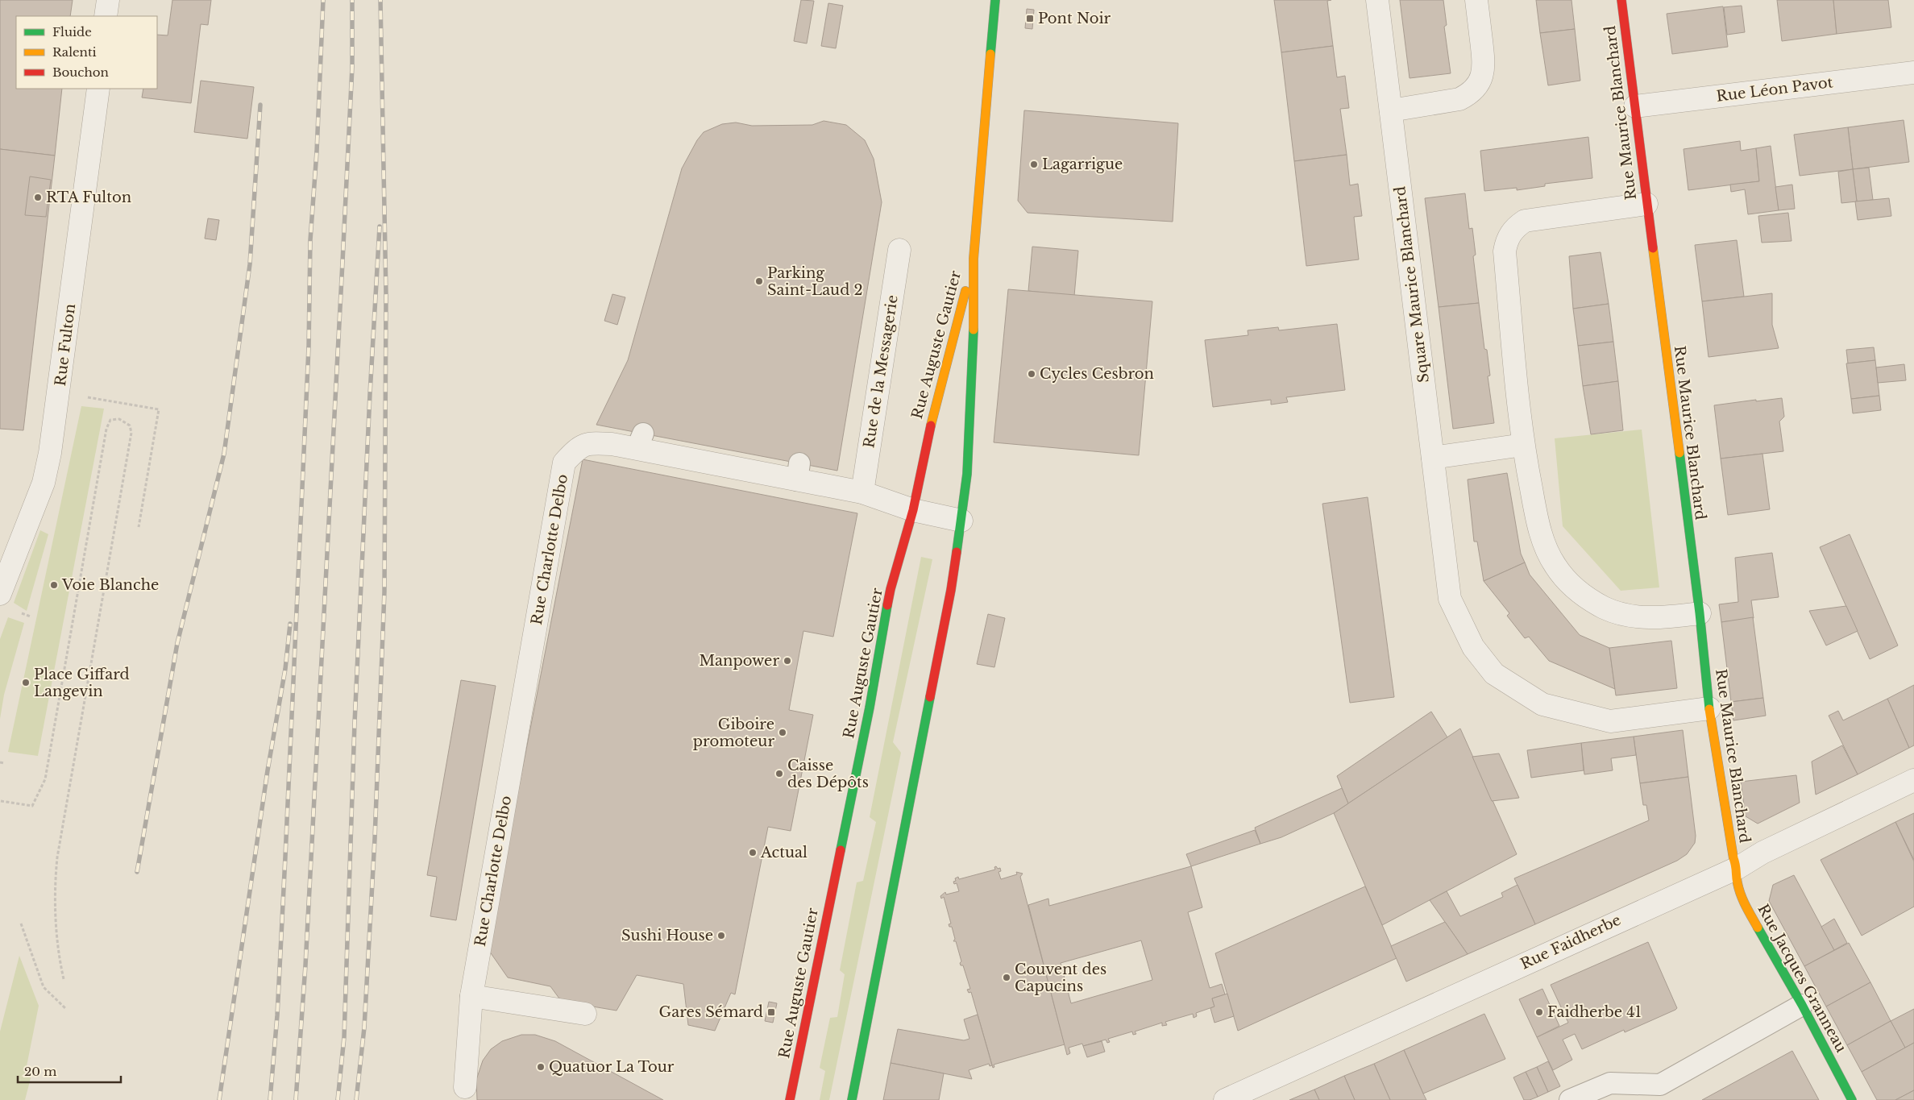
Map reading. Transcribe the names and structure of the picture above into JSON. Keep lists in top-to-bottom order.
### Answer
{
  "streets": {
    "street": [
      "Rue Léon Pavot",
      "Rue Maurice Blanchard",
      "Square Maurice Blanchard",
      "Rue Fulton",
      "Rue Auguste Gautier",
      "Rue de la Messagerie",
      "Rue Charlotte Delbo",
      "Rue Faidherbe",
      "Rue Jacques Granneau"
    ]
  },
  "crossings": [
    ["Rue Léon Pavot", "Rue Maurice Blanchard"],
    ["Rue Maurice Blanchard", "Square Maurice Blanchard"],
    ["Rue Maurice Blanchard", "Rue Faidherbe"],
    ["Rue Maurice Blanchard", "Rue Jacques Granneau"],
    ["Rue Auguste Gautier", "Rue Charlotte Delbo"],
    ["Rue de la Messagerie", "Rue Charlotte Delbo"],
    ["Rue Faidherbe", "Rue Jacques Granneau"]
  ],
  "places": {
    "transit": ["Pont Noir", "Gares Sémard"],
    "other": [
      "Lagarrigue",
      "RTA Fulton",
      "Parking Saint-Laud 2",
      "Cycles Cesbron",
      "Voie Blanche",
      "Manpower",
      "Place Giffard Langevin",
      "Giboire promoteur",
      "Caisse des Dépôts",
      "Actual",
      "Sushi House",
      "Couvent des Capucins",
      "Faidherbe 41",
      "Quatuor La Tour"
    ]
  },
  "legend": ["Fluide", "Ralenti", "Bouchon"],
  "scale_bar": "20 m"
}
